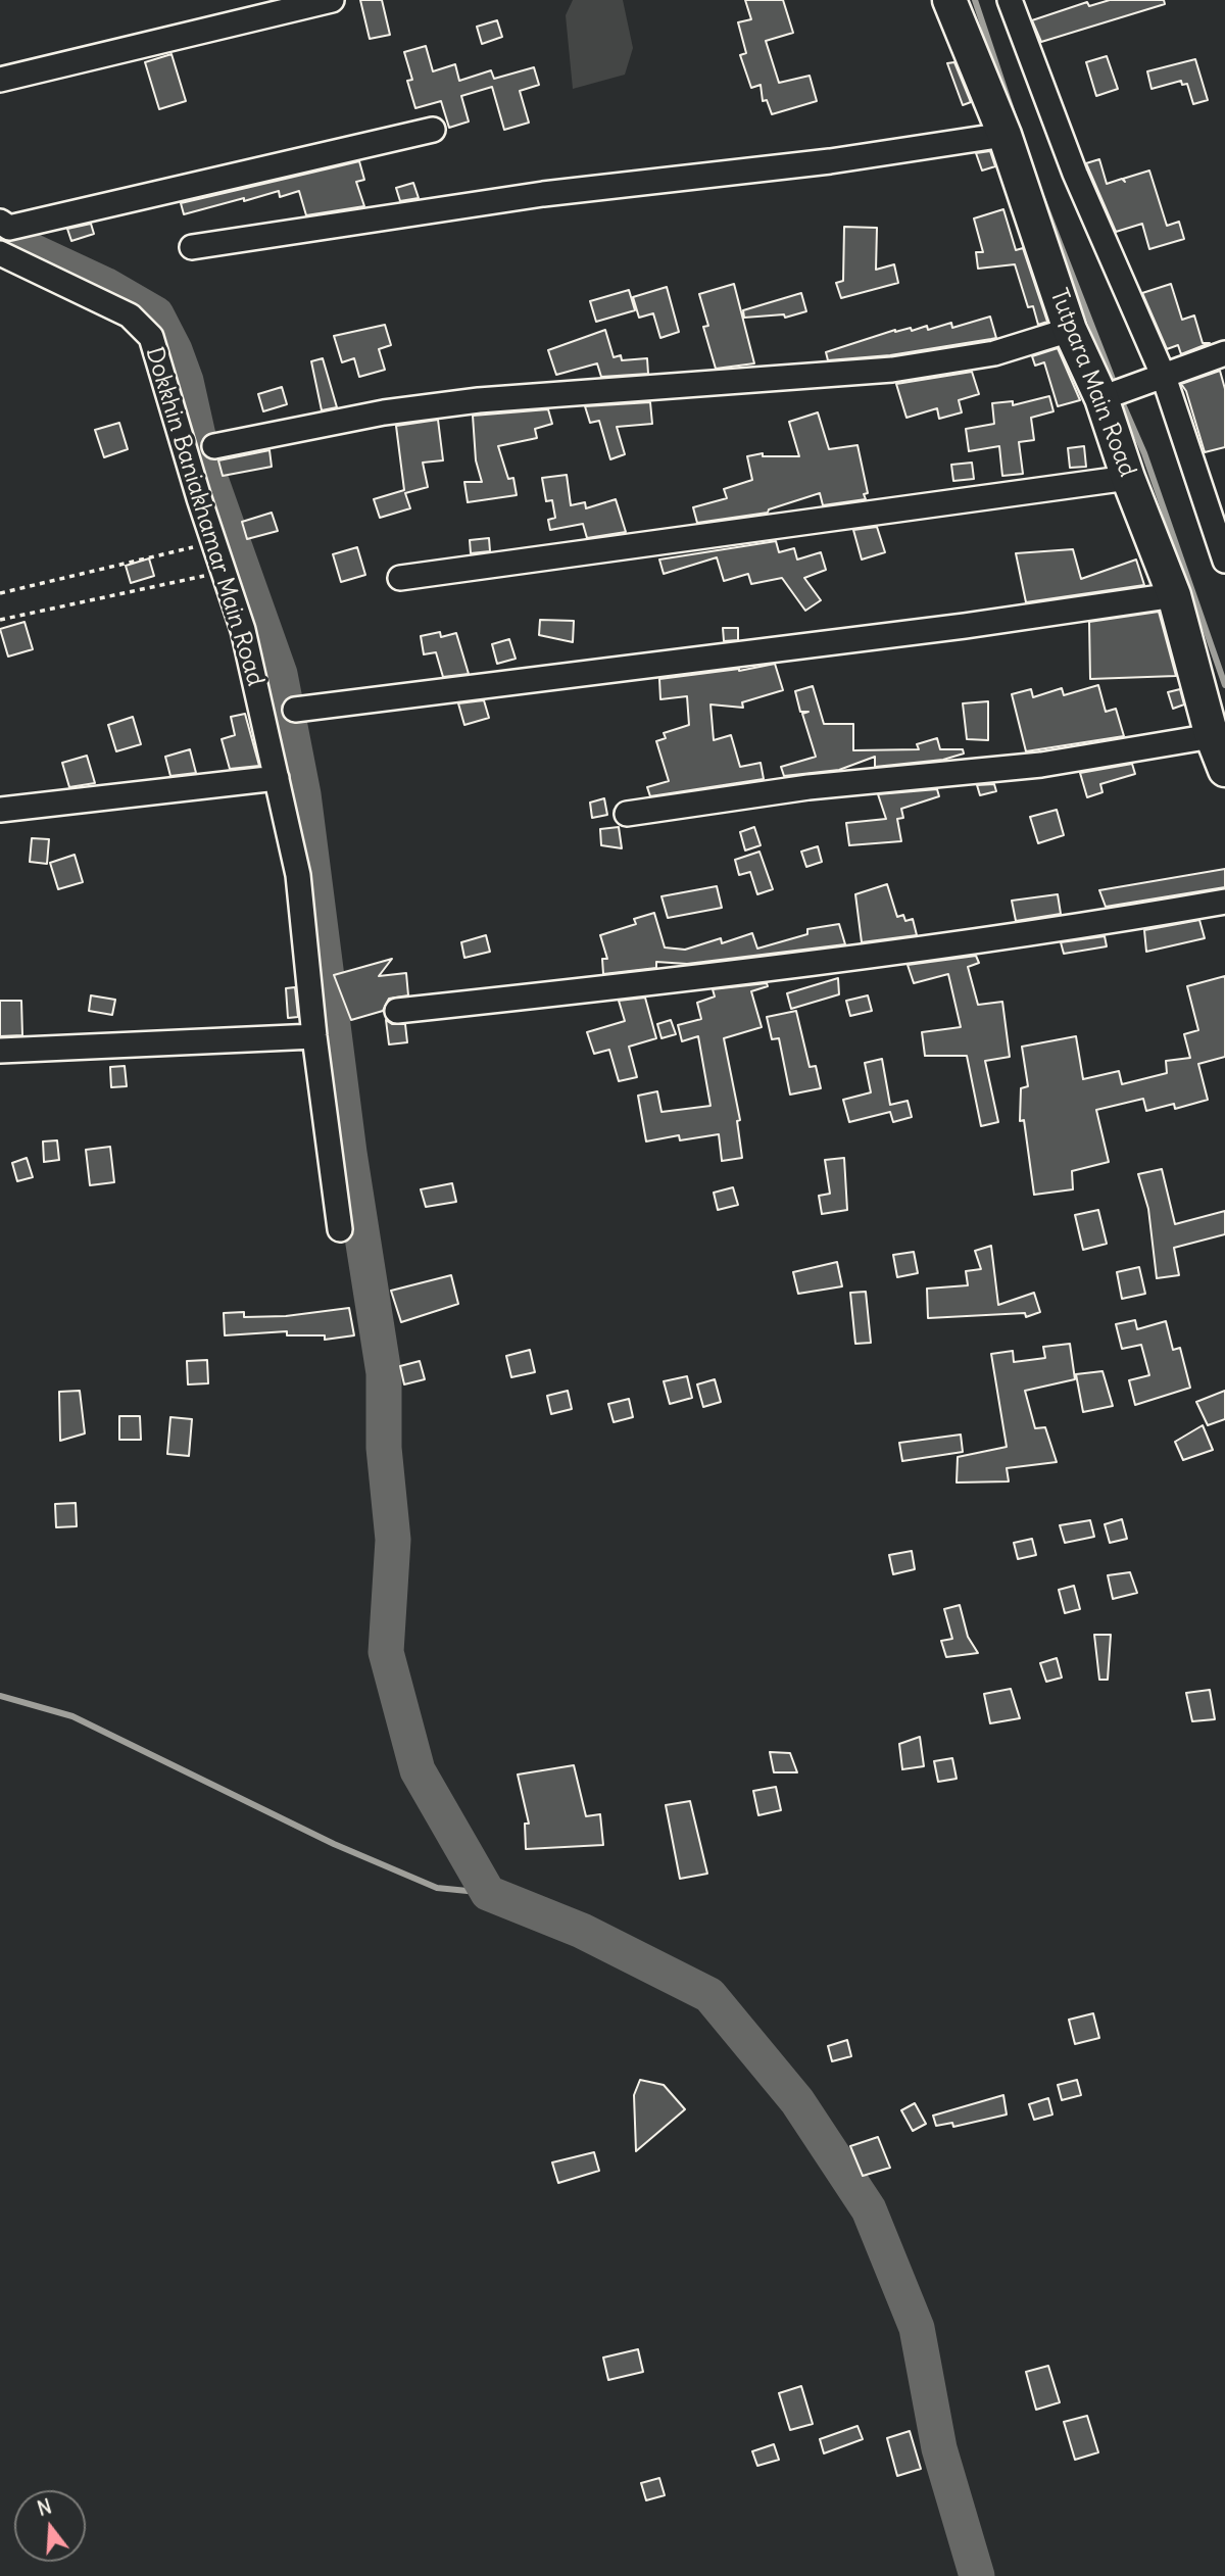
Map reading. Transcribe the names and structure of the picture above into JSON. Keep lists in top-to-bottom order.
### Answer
{
  "streets": {
    "street": ["Tutpara Main Road", "Dokkhin Baniakhamar Main Road"]
  },
  "north": "top"
}
